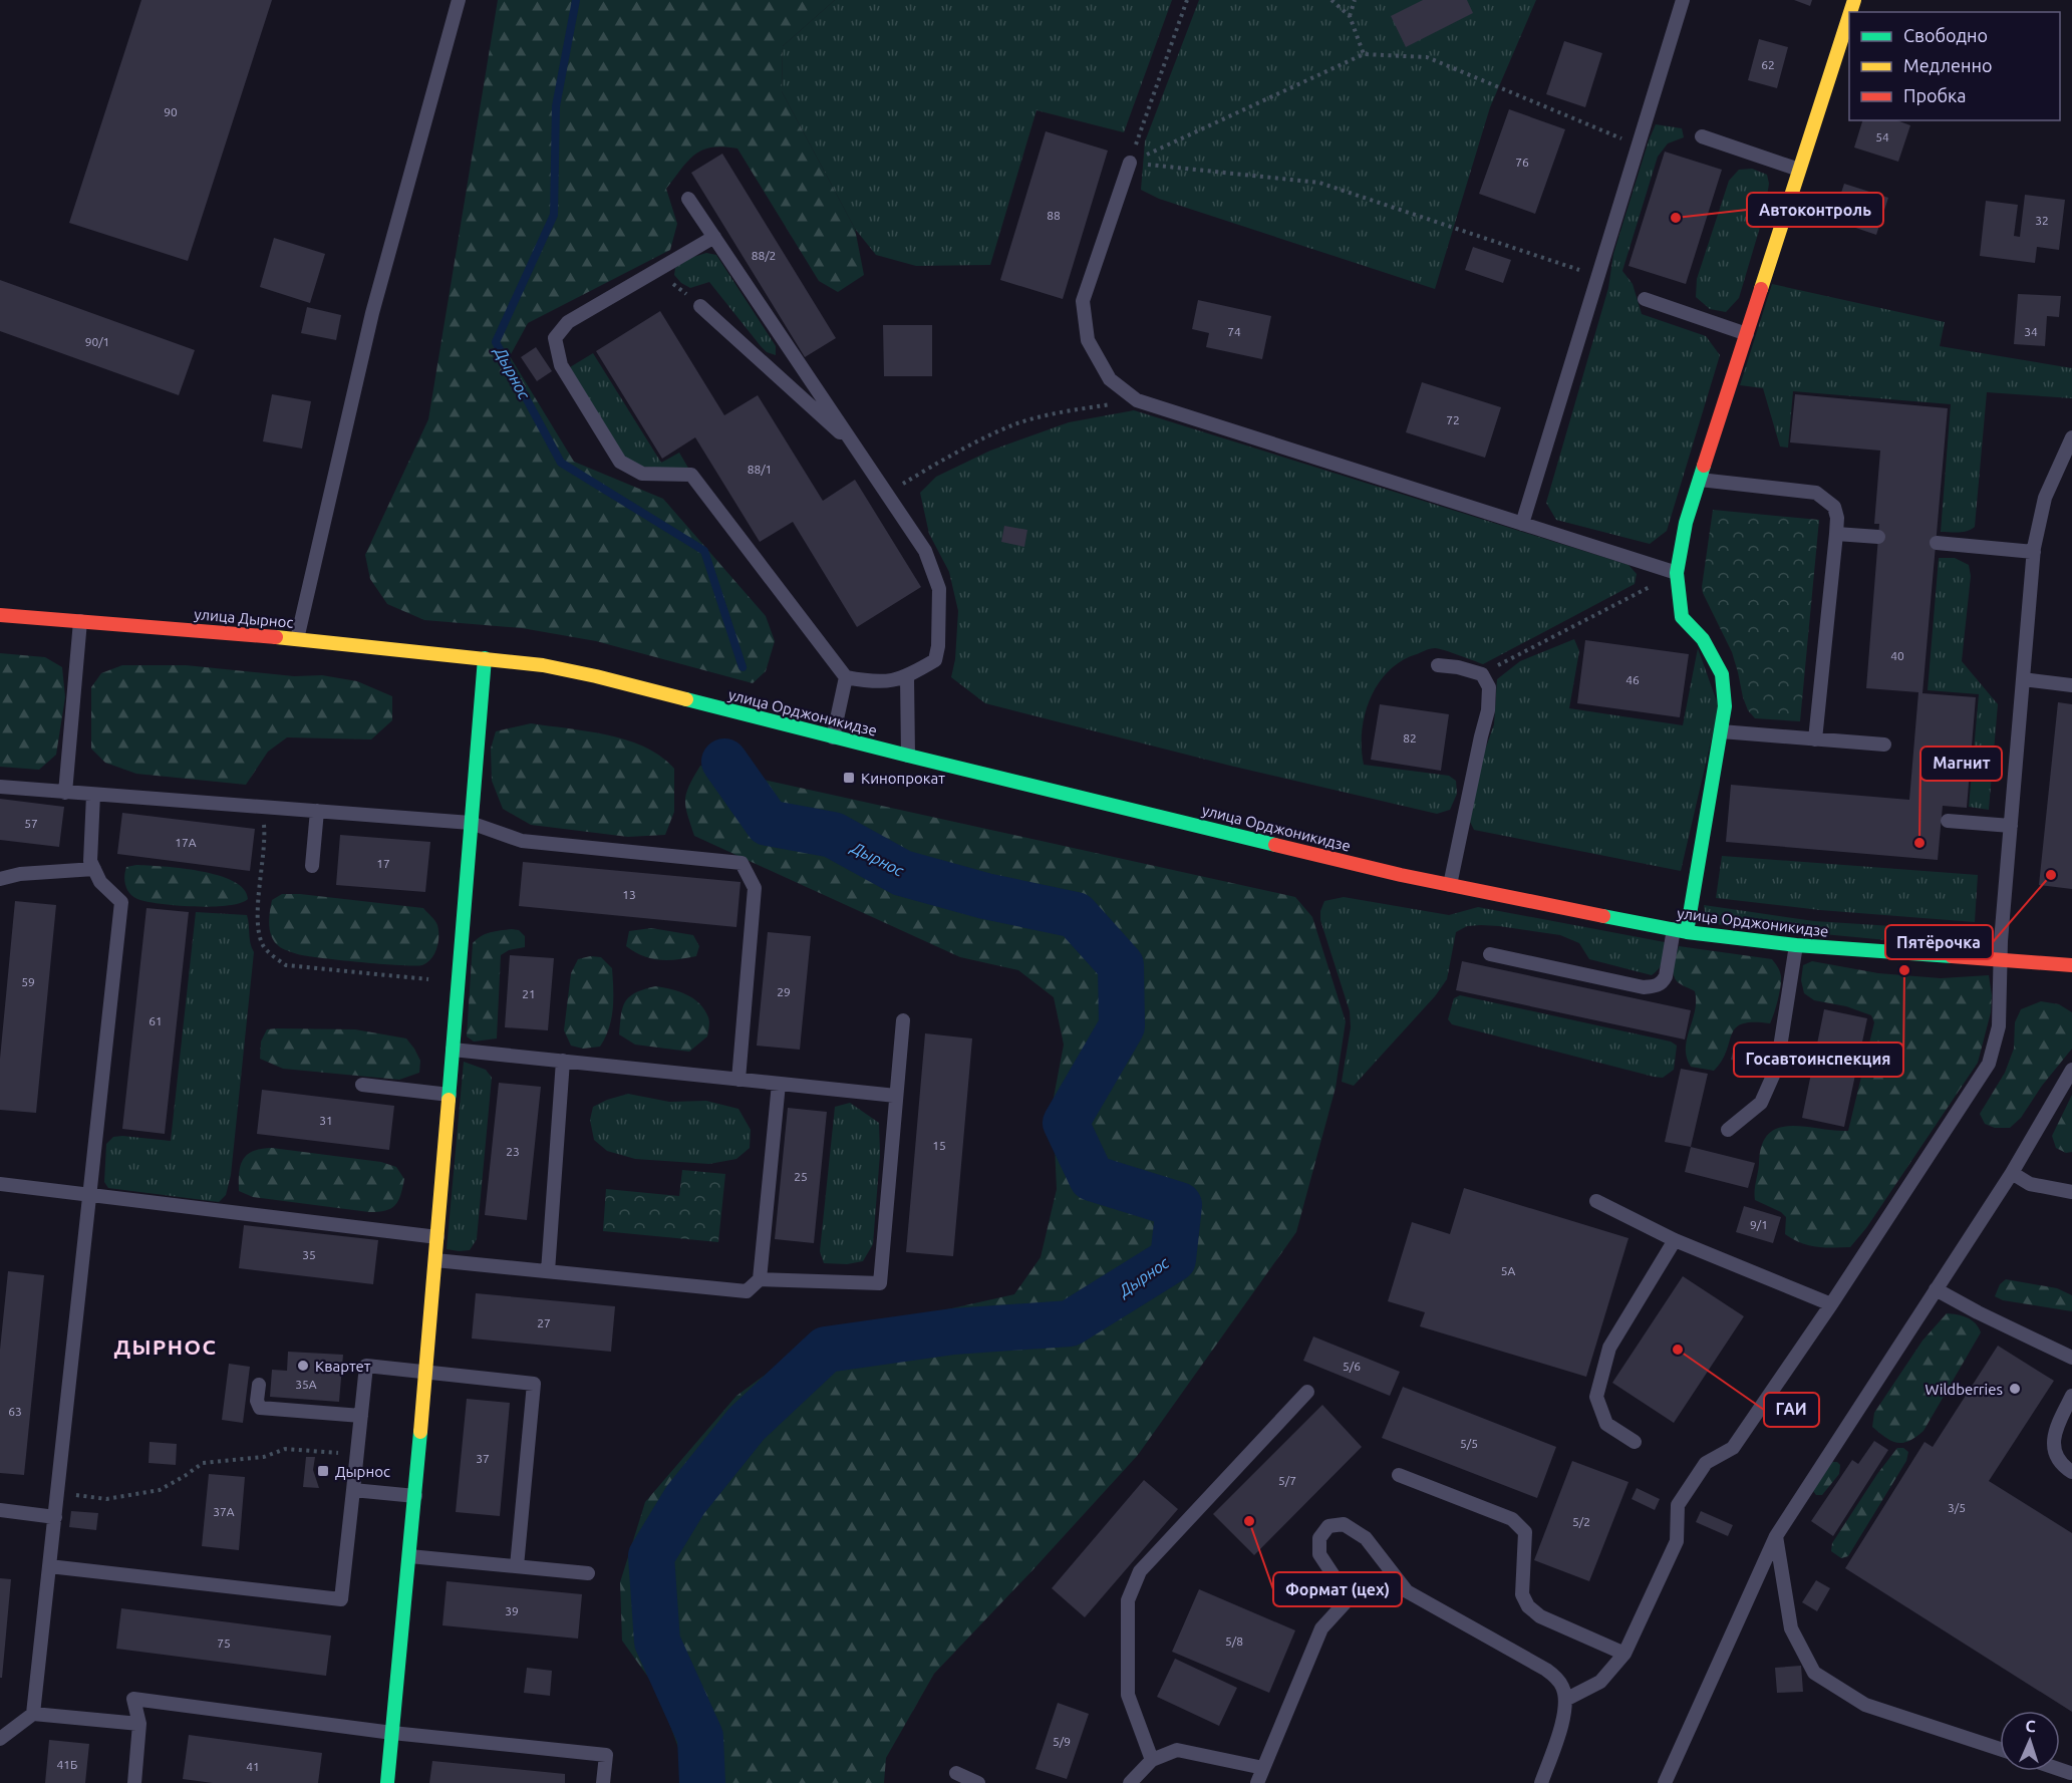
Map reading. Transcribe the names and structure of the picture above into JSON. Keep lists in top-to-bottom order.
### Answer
{
  "streets": {
    "street": ["улица Дырнос", "улица Орджоникидзе"]
  },
  "crossings": [
    ["улица Дырнос", "улица Орджоникидзе"]
  ],
  "districts": ["ДЫРНОС"],
  "water": ["Дырнос"],
  "places": {
    "other": [
      "Автоконтроль",
      "Магнит",
      "Пятёрочка",
      "Госавтоинспекция",
      "ГАИ",
      "Квартет",
      "Wildberries",
      "Формат (цех)"
    ],
    "transit": ["Кинопрокат", "Дырнос"]
  },
  "house_numbers": [
    "62",
    "90",
    "54",
    "76",
    "88",
    "32",
    "88/2",
    "74",
    "34",
    "90/1",
    "72",
    "88/1",
    "40",
    "46",
    "82",
    "57",
    "17А",
    "17",
    "13",
    "59",
    "29",
    "21",
    "61",
    "31",
    "15",
    "23",
    "25",
    "9/1",
    "35",
    "5А",
    "27",
    "5/6",
    "35А",
    "63",
    "5/5",
    "37",
    "5/7",
    "3/5",
    "37А",
    "5/2",
    "39",
    "5/8",
    "75",
    "5/9",
    "41Б",
    "41"
  ],
  "legend": ["Свободно", "Медленно", "Пробка"],
  "north": "top"
}
